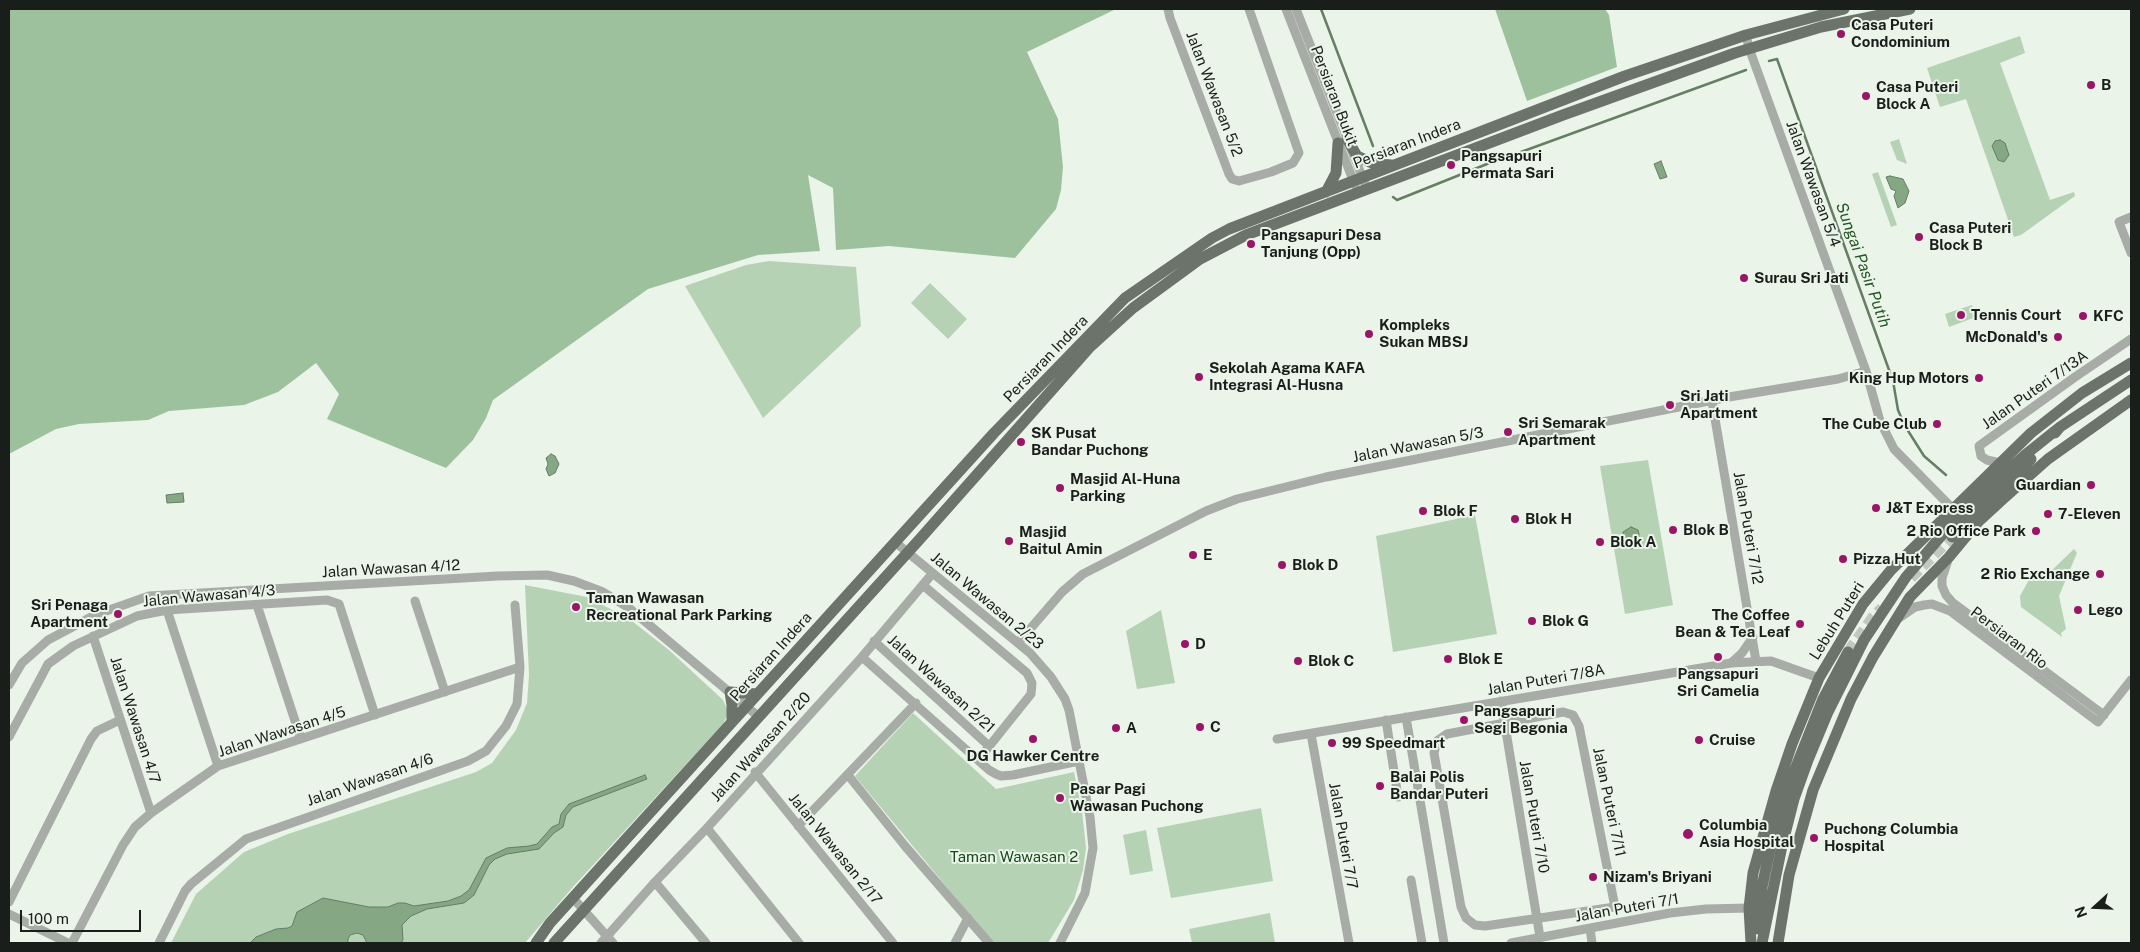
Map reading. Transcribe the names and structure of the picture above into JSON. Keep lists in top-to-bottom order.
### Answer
{
  "streets": {
    "main road": ["Persiaran Indera", "Lebuh Puteri"],
    "street": [
      "Jalan Wawasan 5/2",
      "Persiaran Bukit",
      "Jalan Wawasan 5/4",
      "Jalan Puteri 7/13A",
      "Jalan Wawasan 5/3",
      "Jalan Puteri 7/12",
      "Jalan Wawasan 4/12",
      "Jalan Wawasan 4/3",
      "Jalan Wawasan 2/23",
      "Persiaran Rio",
      "Jalan Puteri 7/8A",
      "Jalan Wawasan 2/21",
      "Jalan Wawasan 4/7",
      "Jalan Wawasan 4/5",
      "Jalan Wawasan 2/20",
      "Jalan Wawasan 4/6",
      "Jalan Puteri 7/11",
      "Jalan Puteri 7/10",
      "Jalan Puteri 7/7",
      "Jalan Wawasan 2/17",
      "Jalan Puteri 7/1"
    ]
  },
  "crossings": [
    ["Persiaran Bukit", "Persiaran Indera"],
    ["Persiaran Indera", "Jalan Wawasan 5/4"],
    ["Persiaran Indera", "Jalan Wawasan 4/12"],
    ["Persiaran Indera", "Jalan Wawasan 2/23"],
    ["Jalan Wawasan 5/4", "Jalan Wawasan 5/3"],
    ["Jalan Puteri 7/13A", "Lebuh Puteri"],
    ["Jalan Wawasan 5/3", "Jalan Puteri 7/12"],
    ["Jalan Wawasan 5/3", "Jalan Wawasan 2/23"],
    ["Jalan Puteri 7/12", "Jalan Puteri 7/8A"],
    ["Jalan Wawasan 4/3", "Jalan Wawasan 4/7"],
    ["Jalan Wawasan 4/3", "Jalan Wawasan 4/5"],
    ["Jalan Wawasan 2/23", "Jalan Wawasan 2/20"],
    ["Lebuh Puteri", "Jalan Puteri 7/8A"],
    ["Lebuh Puteri", "Jalan Puteri 7/1"],
    ["Jalan Puteri 7/8A", "Jalan Puteri 7/10"],
    ["Jalan Puteri 7/8A", "Jalan Puteri 7/7"],
    ["Jalan Wawasan 2/21", "Jalan Wawasan 2/20"],
    ["Jalan Wawasan 4/7", "Jalan Wawasan 4/5"],
    ["Jalan Wawasan 4/5", "Jalan Wawasan 4/6"],
    ["Jalan Wawasan 2/20", "Jalan Wawasan 2/17"],
    ["Jalan Puteri 7/11", "Jalan Puteri 7/10"],
    ["Jalan Puteri 7/10", "Jalan Puteri 7/1"]
  ],
  "water": ["Sungai Pasir Putih"],
  "parks": ["Taman Wawasan 2"],
  "places": [
    "Casa Puteri Condominium",
    "B",
    "Casa Puteri Block A",
    "Pangsapuri Permata Sari",
    "Casa Puteri Block B",
    "Pangsapuri Desa Tanjung (Opp)",
    "Surau Sri Jati",
    "Tennis Court",
    "KFC",
    "Kompleks Sukan MBSJ",
    "McDonald's",
    "Sekolah Agama KAFA Integrasi Al-Husna",
    "King Hup Motors",
    "Sri Jati Apartment",
    "The Cube Club",
    "Sri Semarak Apartment",
    "SK Pusat Bandar Puchong",
    "Guardian",
    "Masjid Al-Huna Parking",
    "J&T Express",
    "Blok F",
    "7-Eleven",
    "Blok H",
    "Blok B",
    "2 Rio Office Park",
    "Masjid Baitul Amin",
    "Blok A",
    "E",
    "Pizza Hut",
    "Blok D",
    "2 Rio Exchange",
    "Taman Wawasan Recreational Park Parking",
    "Lego",
    "Sri Penaga Apartment",
    "Blok G",
    "The Coffee Bean & Tea Leaf",
    "D",
    "Pangsapuri Sri Camelia",
    "Blok E",
    "Blok C",
    "Pangsapuri Segi Begonia",
    "C",
    "A",
    "DG Hawker Centre",
    "Cruise",
    "99 Speedmart",
    "Balai Polis Bandar Puteri",
    "Pasar Pagi Wawasan Puchong",
    "Columbia Asia Hospital",
    "Puchong Columbia Hospital",
    "Nizam's Briyani"
  ],
  "scale_bar": "100 m",
  "north": "left"
}
